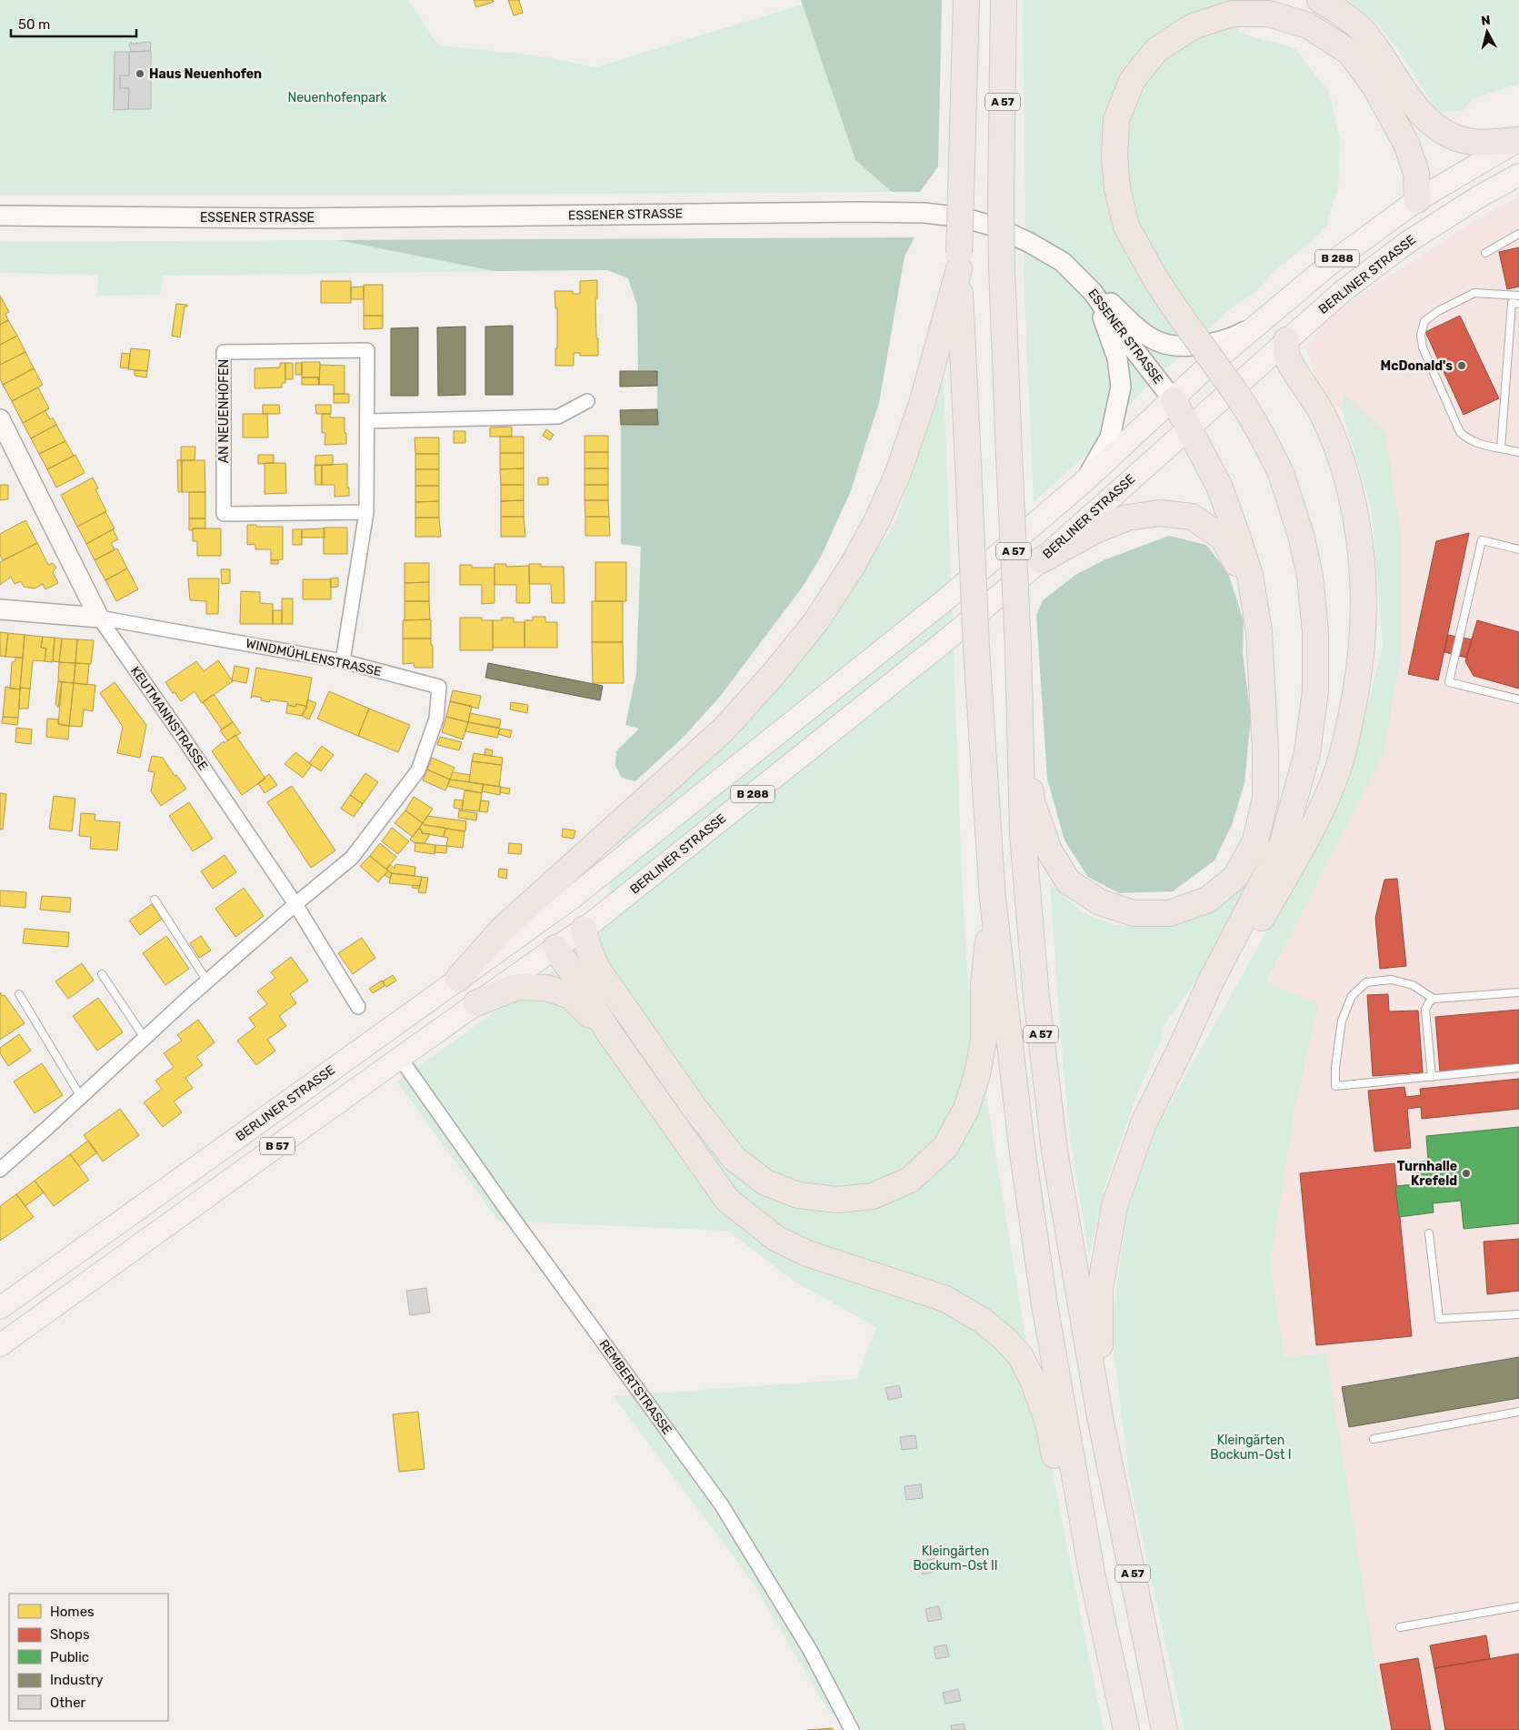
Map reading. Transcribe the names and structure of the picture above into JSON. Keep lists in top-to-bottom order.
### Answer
{
  "streets": {
    "highway": ["A 57"],
    "main road": [
      "ESSENER STRASSE",
      "B 288",
      "BERLINER STRASSE",
      "WINDMÜHLENSTRASSE",
      "KEUTMANNSTRASSE",
      "B 57"
    ],
    "street": ["AN NEUENHOFEN", "REMBERTSTRASSE"]
  },
  "crossings": [
    ["ESSENER STRASSE", "BERLINER STRASSE"],
    ["BERLINER STRASSE", "REMBERTSTRASSE"],
    ["AN NEUENHOFEN", "WINDMÜHLENSTRASSE"],
    ["WINDMÜHLENSTRASSE", "KEUTMANNSTRASSE"]
  ],
  "parks": ["Neuenhofenpark", "Kleingärten Bockum-Ost I", "Kleingärten Bockum-Ost II"],
  "places": ["Haus Neuenhofen", "McDonald's", "Turnhalle Krefeld"],
  "legend": [
    "Homes",
    "Shops",
    "Public",
    "Industry",
    "Other"
  ],
  "scale_bar": "50 m",
  "north": "top"
}
